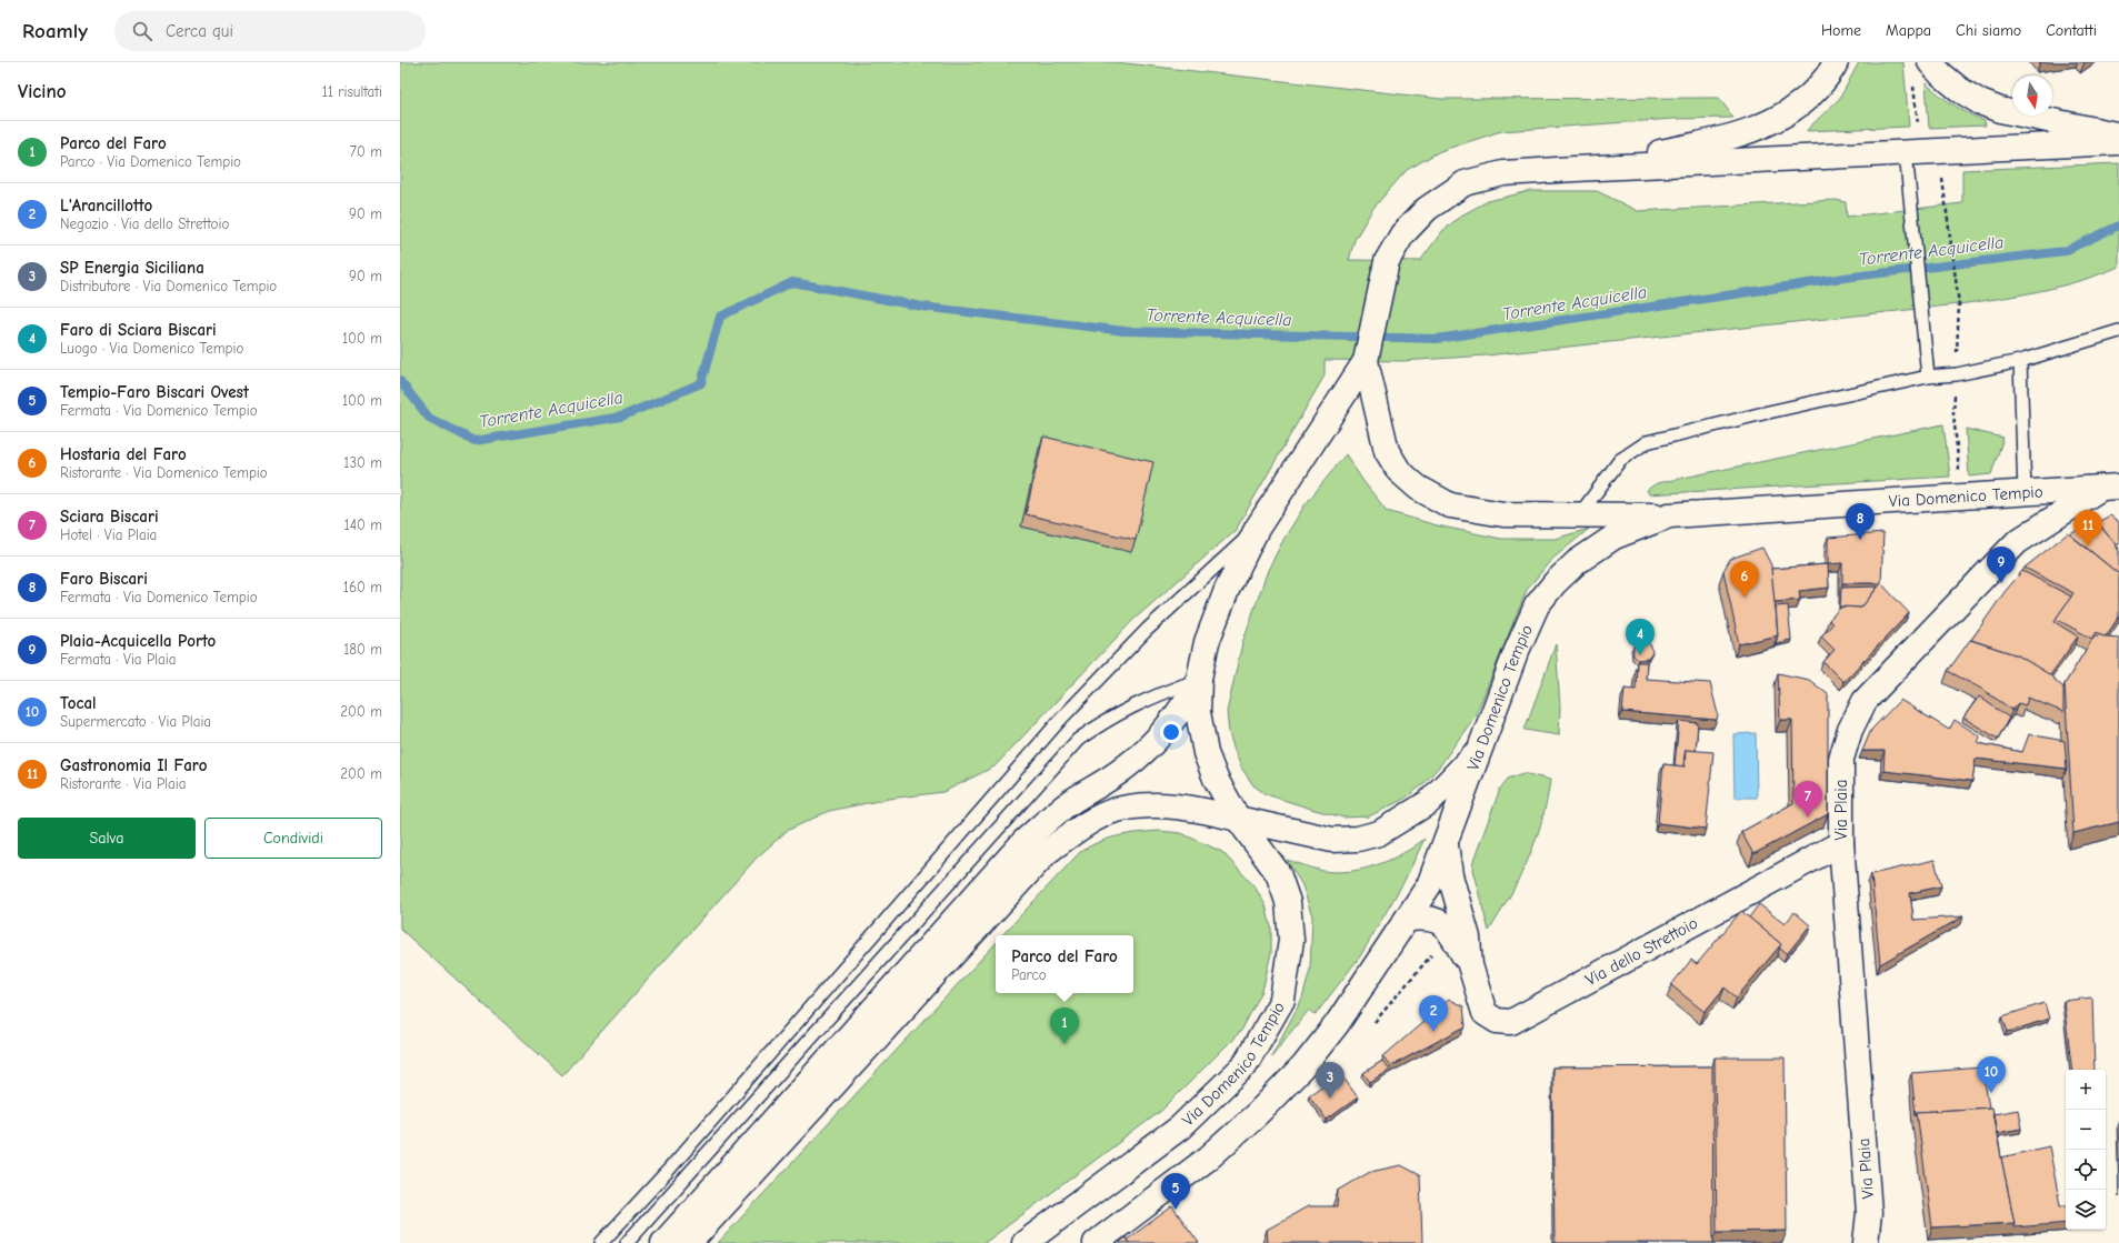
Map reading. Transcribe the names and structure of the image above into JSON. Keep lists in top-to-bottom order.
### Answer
{
  "streets": {
    "main road": ["Via Domenico Tempio", "Via Plaia", "Via dello Strettoio"]
  },
  "crossings": [
    ["Via Domenico Tempio", "Via Plaia"],
    ["Via Plaia", "Via dello Strettoio"]
  ],
  "water": ["Torrente Acquicella"],
  "north": "bottom",
  "page": {
    "header": "Roamly",
    "search": "Cerca qui",
    "nav": [
      "Home",
      "Mappa",
      "Chi siamo",
      "Contatti"
    ],
    "heading": ["Vicino", "11 risultati"],
    "list": [
      {
        "mark": "1",
        "name": "Parco del Faro",
        "note": "Parco · Via Domenico Tempio",
        "value": "70 m"
      },
      {
        "mark": "2",
        "name": "L'Arancillotto",
        "note": "Negozio · Via dello Strettoio",
        "value": "90 m"
      },
      {
        "mark": "3",
        "name": "SP Energia Siciliana",
        "note": "Distributore · Via Domenico Tempio",
        "value": "90 m"
      },
      {
        "mark": "4",
        "name": "Faro di Sciara Biscari",
        "note": "Luogo · Via Domenico Tempio",
        "value": "100 m"
      },
      {
        "mark": "5",
        "name": "Tempio-Faro Biscari Ovest",
        "note": "Fermata · Via Domenico Tempio",
        "value": "100 m"
      },
      {
        "mark": "6",
        "name": "Hostaria del Faro",
        "note": "Ristorante · Via Domenico Tempio",
        "value": "130 m"
      },
      {
        "mark": "7",
        "name": "Sciara Biscari",
        "note": "Hotel · Via Plaia",
        "value": "140 m"
      },
      {
        "mark": "8",
        "name": "Faro Biscari",
        "note": "Fermata · Via Domenico Tempio",
        "value": "160 m"
      },
      {
        "mark": "9",
        "name": "Plaia-Acquicella Porto",
        "note": "Fermata · Via Plaia",
        "value": "180 m"
      },
      {
        "mark": "10",
        "name": "Tocal",
        "note": "Supermercato · Via Plaia",
        "value": "200 m"
      },
      {
        "mark": "11",
        "name": "Gastronomia Il Faro",
        "note": "Ristorante · Via Plaia",
        "value": "200 m"
      }
    ],
    "pins": [
      "8",
      "11",
      "9",
      "6",
      "4",
      "7",
      "2",
      "1",
      "10",
      "3",
      "5"
    ],
    "buttons": ["Salva", "Condividi"],
    "popup": ["Parco del Faro", "Parco"],
    "map_buttons": ["+", "−"]
  }
}
